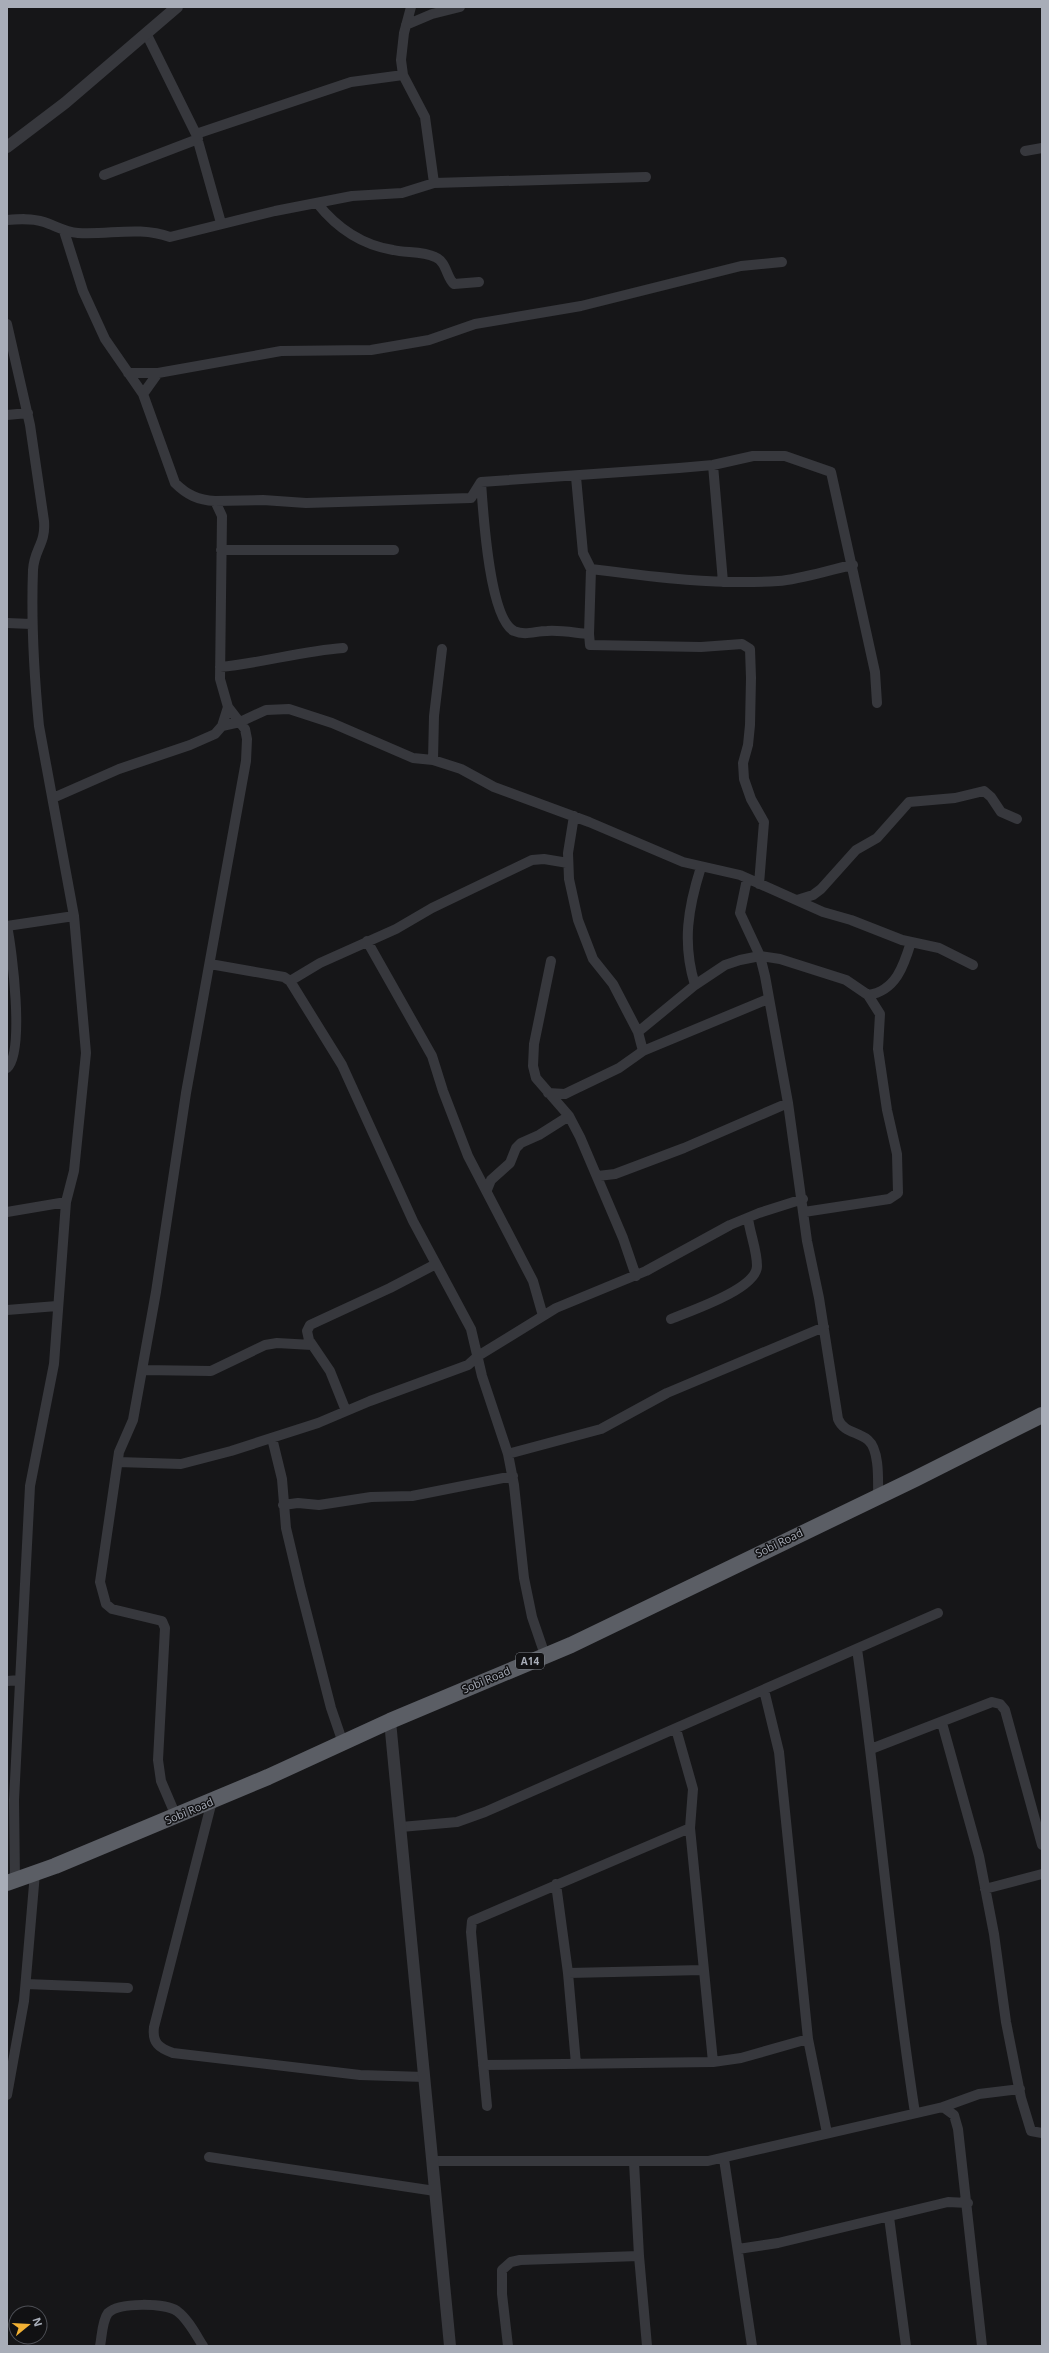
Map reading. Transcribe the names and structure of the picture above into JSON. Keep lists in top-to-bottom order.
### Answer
{
  "streets": {
    "highway": ["Sobi Road", "A14"]
  },
  "north": "right"
}
